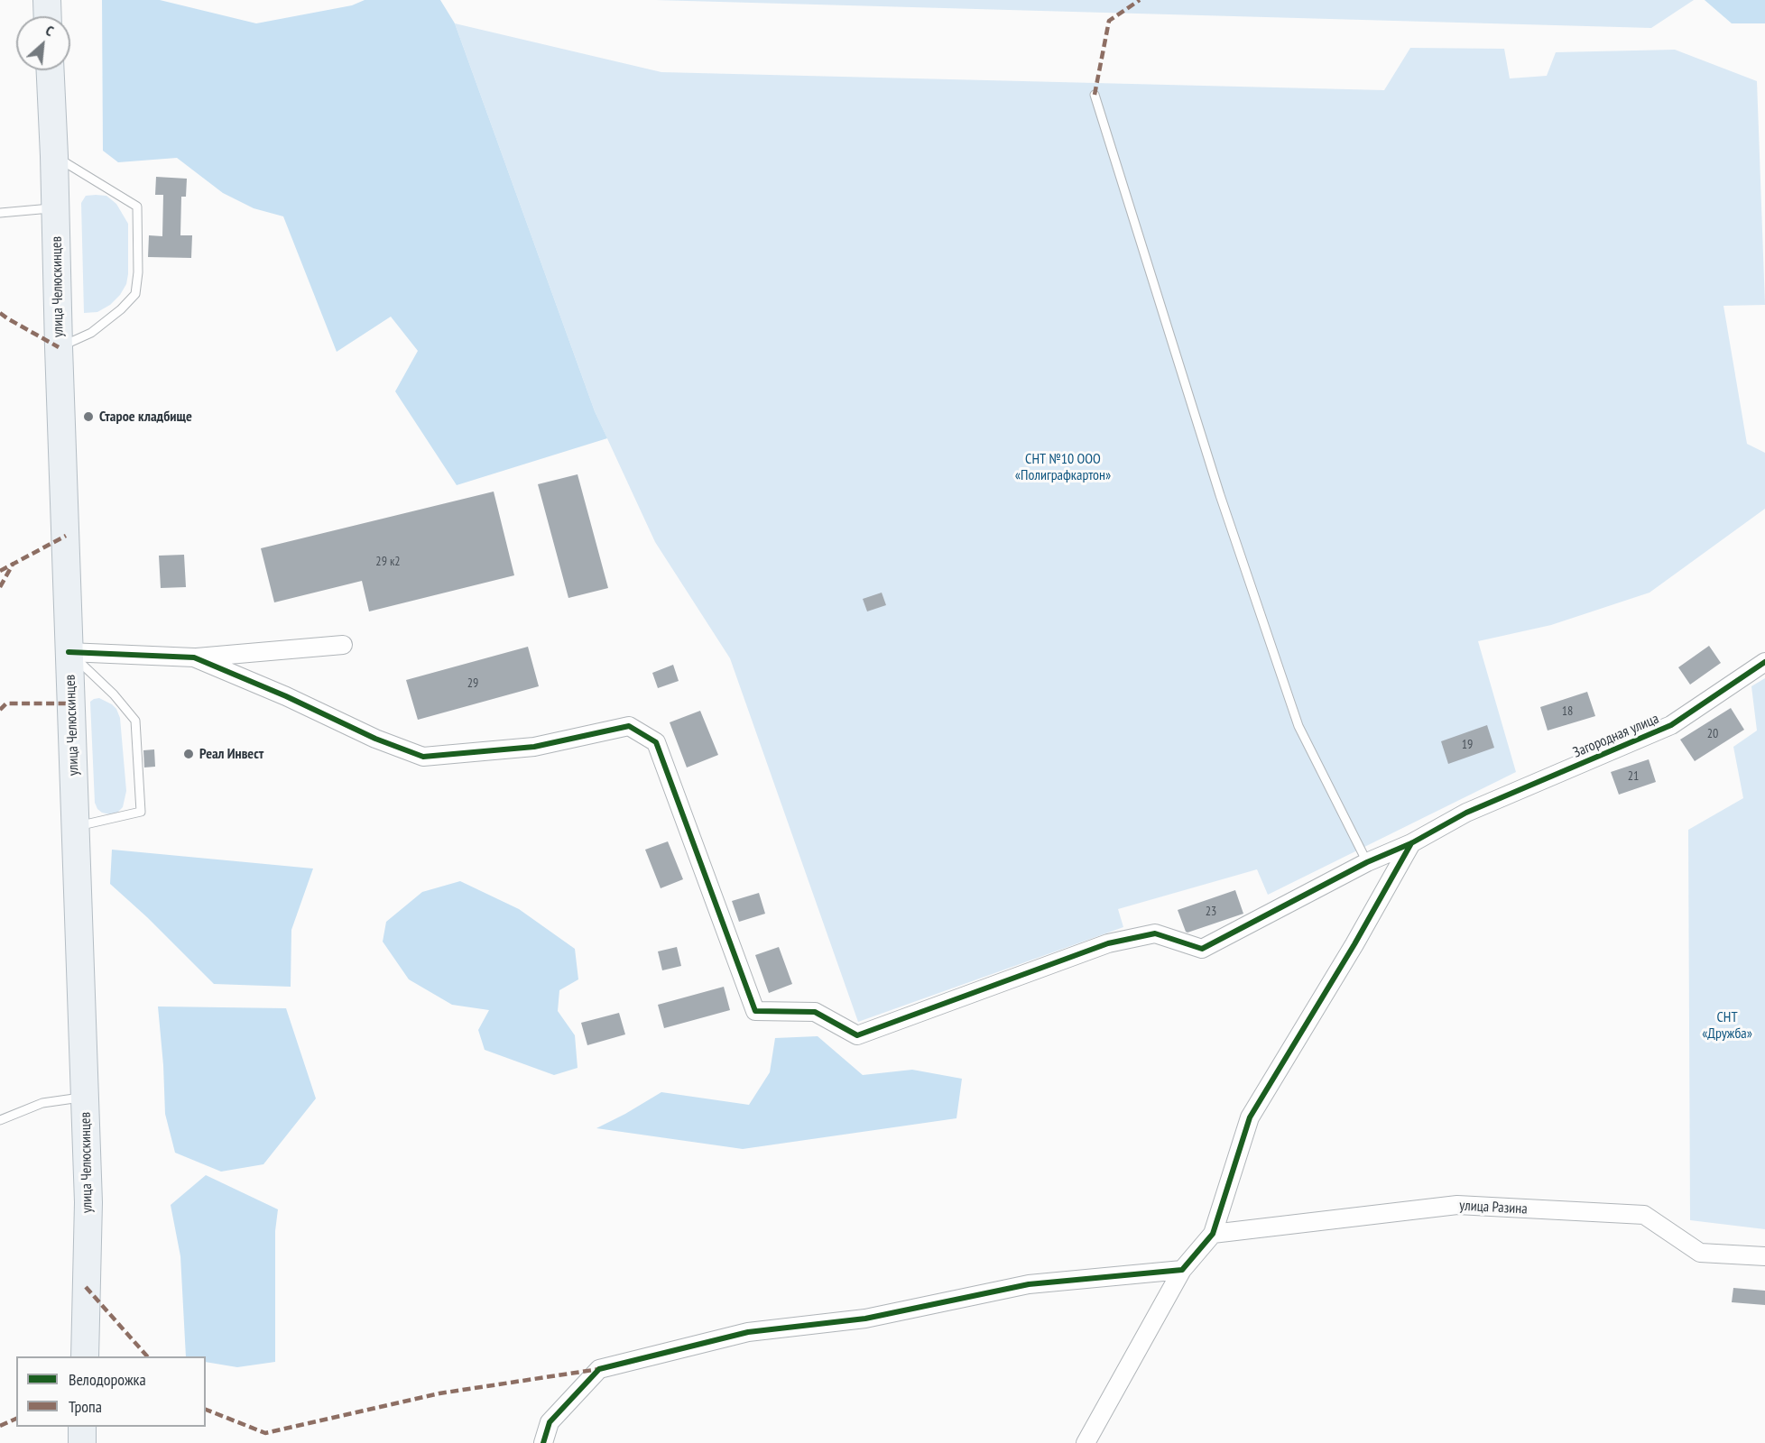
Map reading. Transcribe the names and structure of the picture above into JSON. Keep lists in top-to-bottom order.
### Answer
{
  "streets": {
    "main road": ["улица Челюскинцев"],
    "street": ["Загородная улица", "улица Разина"]
  },
  "parks": ["СНТ №10 ООО «Полиграфкартон»", "СНТ «Дружба»"],
  "places": ["Старое кладбище", "Реал Инвест"],
  "house_numbers": [
    "29 к2",
    "29",
    "18",
    "20",
    "19",
    "21",
    "23"
  ],
  "legend": ["Велодорожка", "Тропа"],
  "north": "top right"
}
